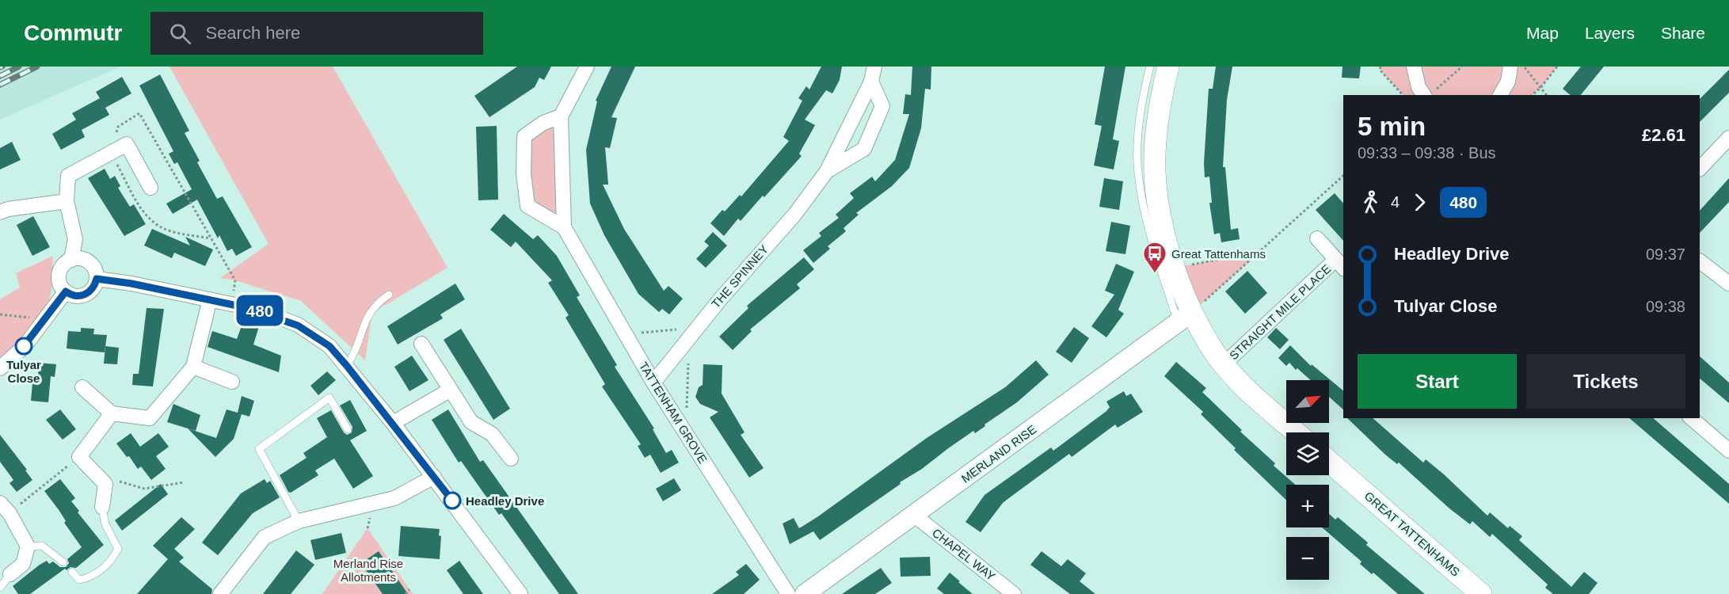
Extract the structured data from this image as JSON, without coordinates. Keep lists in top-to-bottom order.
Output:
{
  "streets": {
    "main road": ["GREAT TATTENHAMS"],
    "street": [
      "THE SPINNEY",
      "STRAIGHT MILE PLACE",
      "TATTENHAM GROVE",
      "MERLAND RISE",
      "CHAPEL WAY"
    ]
  },
  "crossings": [
    ["THE SPINNEY", "TATTENHAM GROVE"],
    ["MERLAND RISE", "CHAPEL WAY"]
  ],
  "parks": ["Merland Rise Allotments"],
  "places": {
    "bus stop": ["Great Tattenhams"],
    "other": ["Tulyar Close", "Headley Drive"]
  },
  "lines": ["bus line 480"],
  "north": "top right",
  "page": {
    "header": "Commutr",
    "search": "Search here",
    "nav": ["Map", "Layers", "Share"],
    "on_map": "480",
    "heading": ["5 min", "09:33 – 09:38 · Bus", "£2.61"],
    "legs": ["4", "480"],
    "list": [
      {
        "name": "Headley Drive",
        "value": "09:37"
      },
      {
        "name": "Tulyar Close",
        "value": "09:38"
      }
    ],
    "buttons": ["Start", "Tickets"],
    "map_buttons": ["+", "−"]
  }
}
